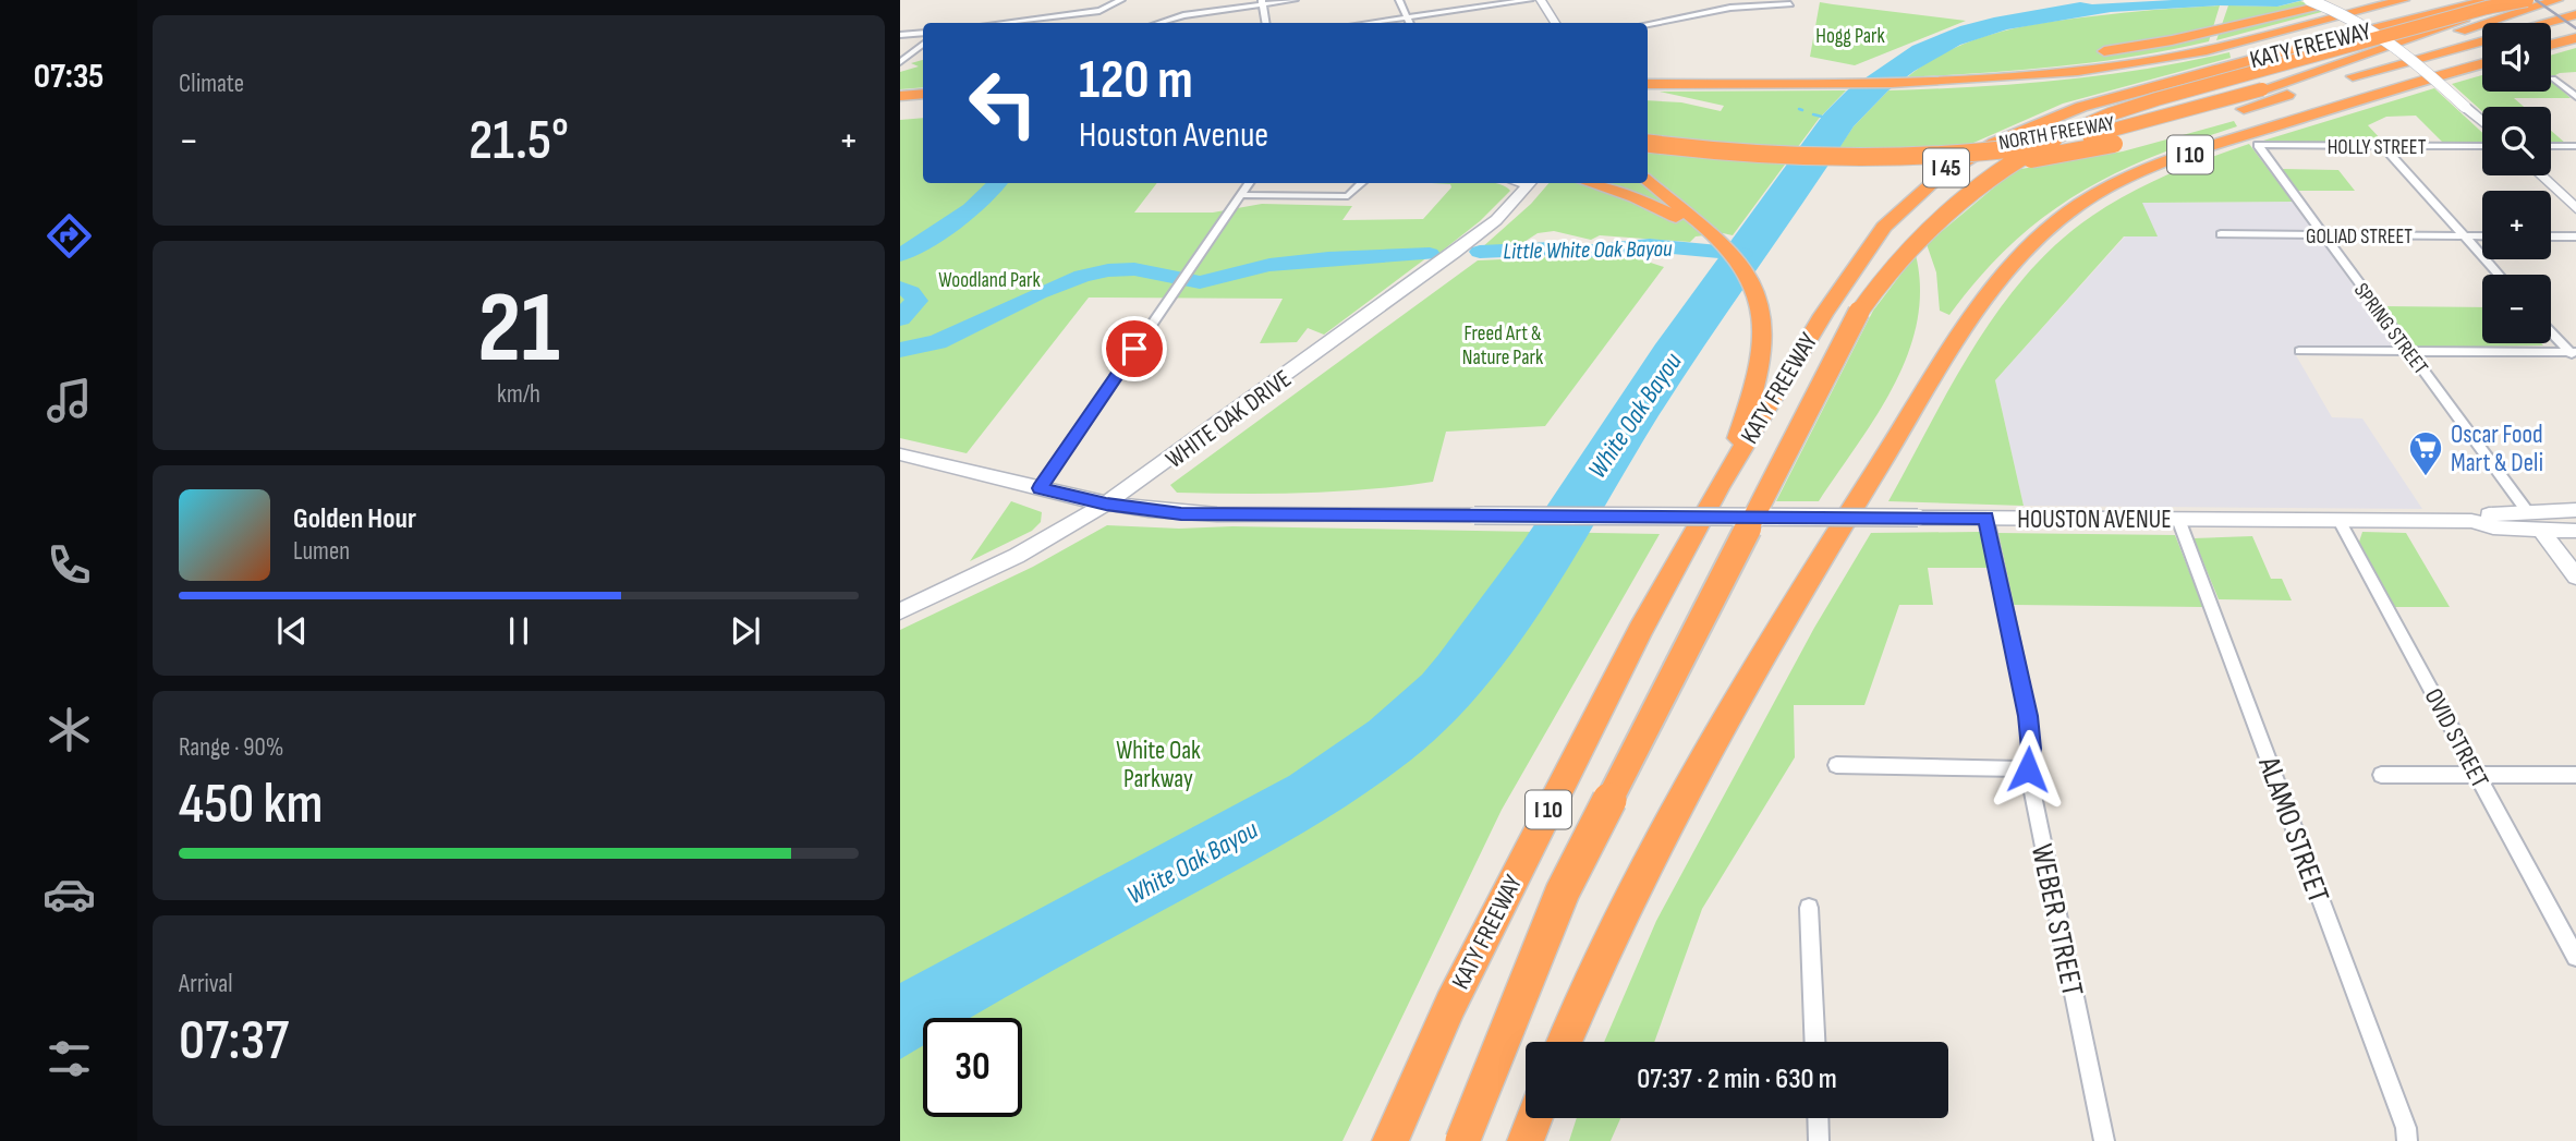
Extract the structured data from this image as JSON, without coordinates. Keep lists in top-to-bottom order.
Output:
{
  "streets": {
    "highway": [
      "KATY FREEWAY",
      "NORTH FREEWAY",
      "I 10",
      "I 45"
    ],
    "main road": ["WHITE OAK DRIVE", "HOUSTON AVENUE"],
    "street": [
      "HOLLY STREET",
      "GOLIAD STREET",
      "SPRING STREET",
      "OVID STREET",
      "ALAMO STREET",
      "WEBER STREET"
    ]
  },
  "crossings": [
    ["NORTH FREEWAY", "I 45"],
    ["HOLLY STREET", "SPRING STREET"],
    ["GOLIAD STREET", "SPRING STREET"],
    ["SPRING STREET", "HOUSTON AVENUE"],
    ["WHITE OAK DRIVE", "HOUSTON AVENUE"],
    ["HOUSTON AVENUE", "OVID STREET"],
    ["HOUSTON AVENUE", "ALAMO STREET"],
    ["HOUSTON AVENUE", "WEBER STREET"]
  ],
  "water": ["Little White Oak Bayou", "White Oak Bayou"],
  "parks": [
    "Hogg Park",
    "Woodland Park",
    "Freed Art & Nature Park",
    "White Oak Parkway"
  ],
  "places": {
    "supermarket": ["Oscar Food Mart & Deli"]
  },
  "page": {
    "tabs": "07:35",
    "tile": [
      "Climate",
      ["21", "km/h"],
      ["Range · 90%", "450 km"],
      ["Arrival", "07:37"]
    ],
    "map_buttons": ["+", "−"],
    "turn": ["120 m", "Houston Avenue"],
    "heat": ["−", "21.5°", "+"],
    "song": ["Golden Hour", "Lumen"],
    "limit": "30",
    "trip": "07:37 · 2 min · 630 m"
  }
}
